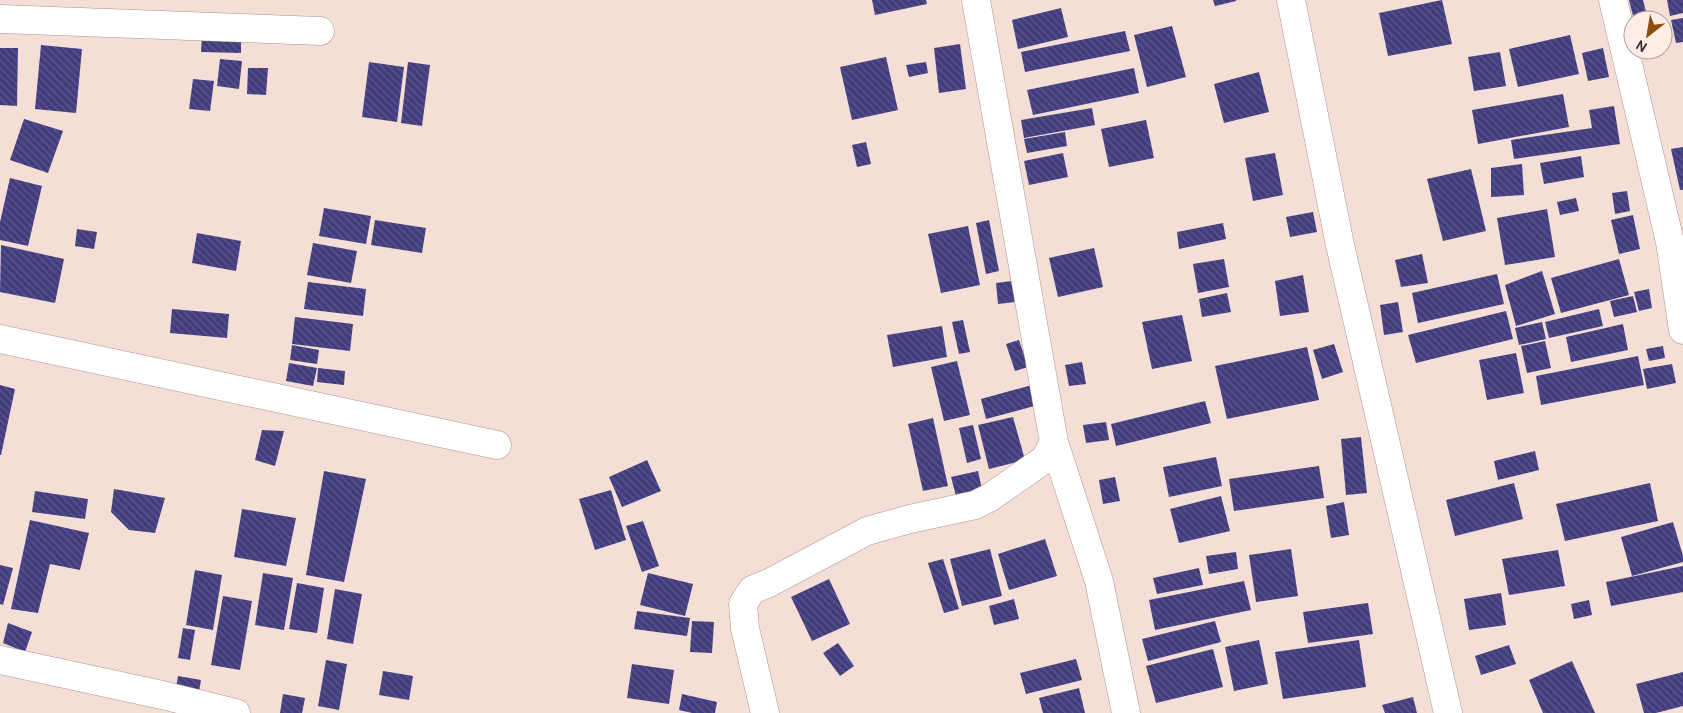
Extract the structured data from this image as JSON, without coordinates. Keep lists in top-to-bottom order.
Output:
{
  "north": "bottom left"
}
